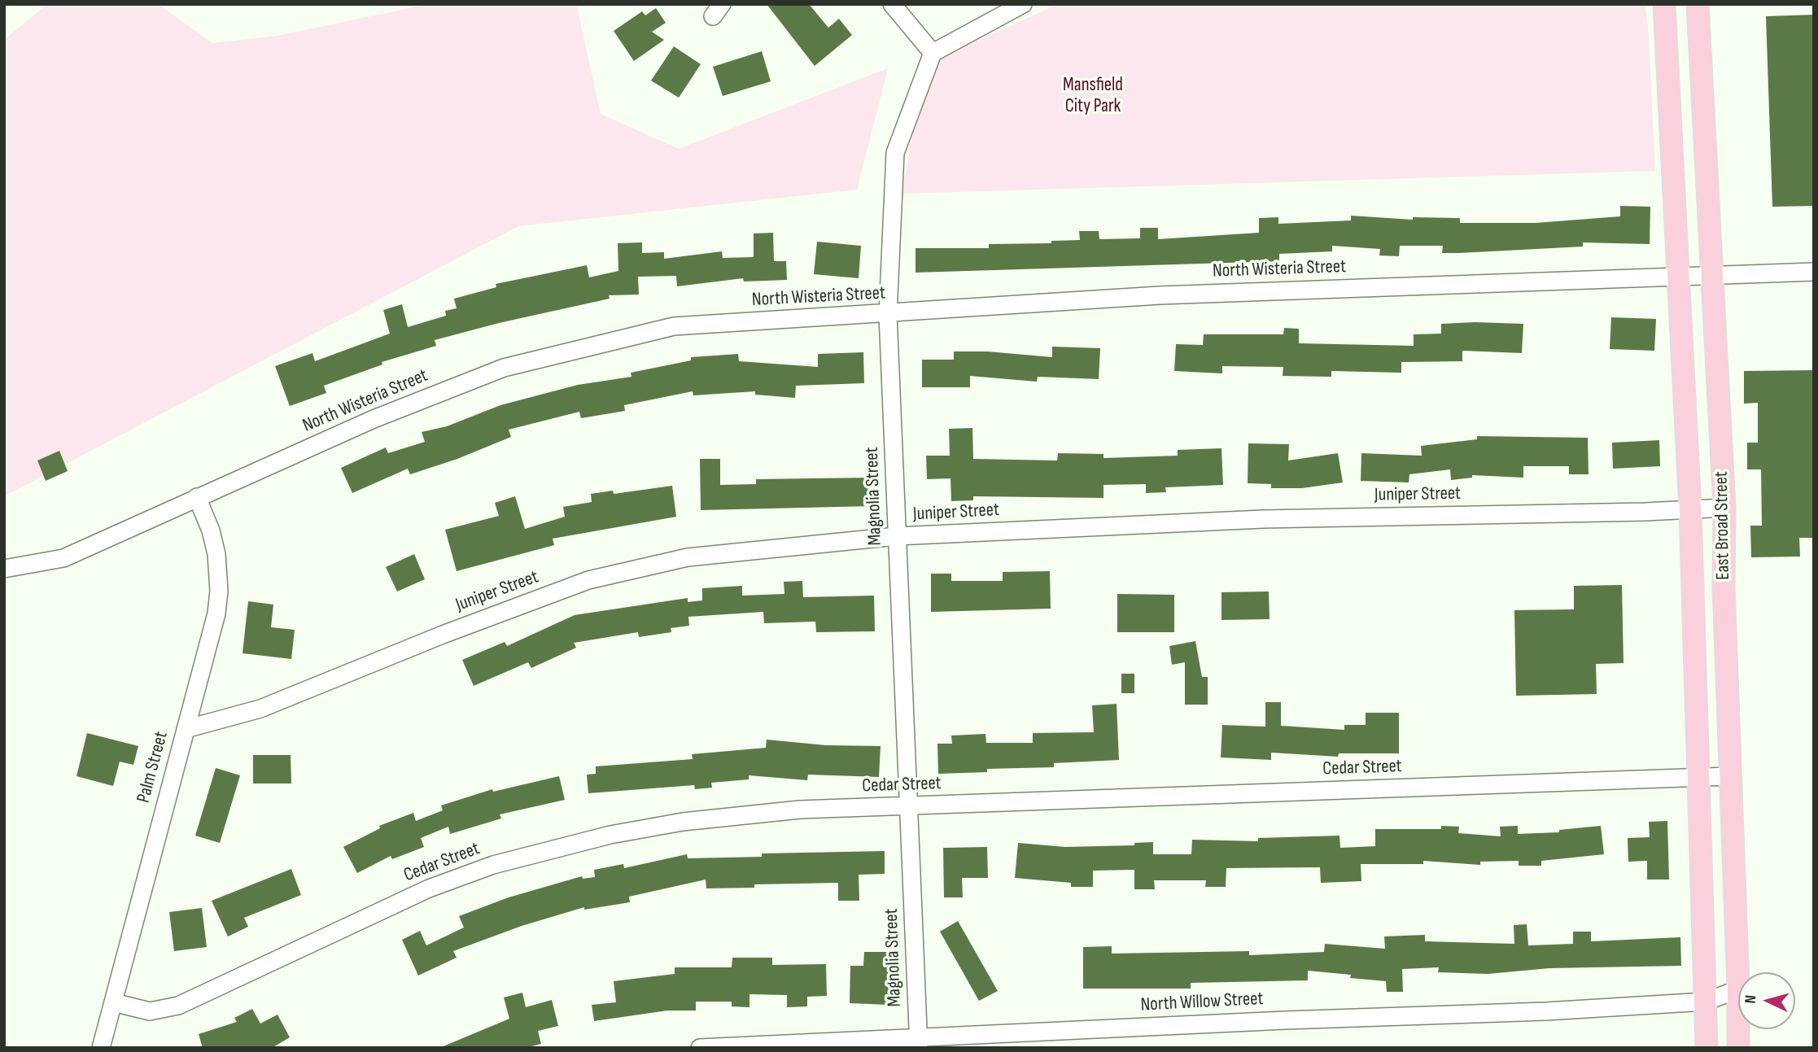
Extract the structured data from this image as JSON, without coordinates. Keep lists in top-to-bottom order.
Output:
{
  "streets": {
    "main road": ["East Broad Street"],
    "street": [
      "North Wisteria Street",
      "Juniper Street",
      "Magnolia Street",
      "Palm Street",
      "Cedar Street",
      "North Willow Street"
    ]
  },
  "crossings": [
    ["North Wisteria Street", "Magnolia Street"],
    ["North Wisteria Street", "East Broad Street"],
    ["North Wisteria Street", "Palm Street"],
    ["Juniper Street", "Magnolia Street"],
    ["Juniper Street", "East Broad Street"],
    ["Juniper Street", "Palm Street"],
    ["Magnolia Street", "Cedar Street"],
    ["Magnolia Street", "North Willow Street"],
    ["East Broad Street", "Cedar Street"],
    ["East Broad Street", "North Willow Street"],
    ["Palm Street", "Cedar Street"]
  ],
  "parks": ["Mansfield City Park"],
  "north": "left"
}
